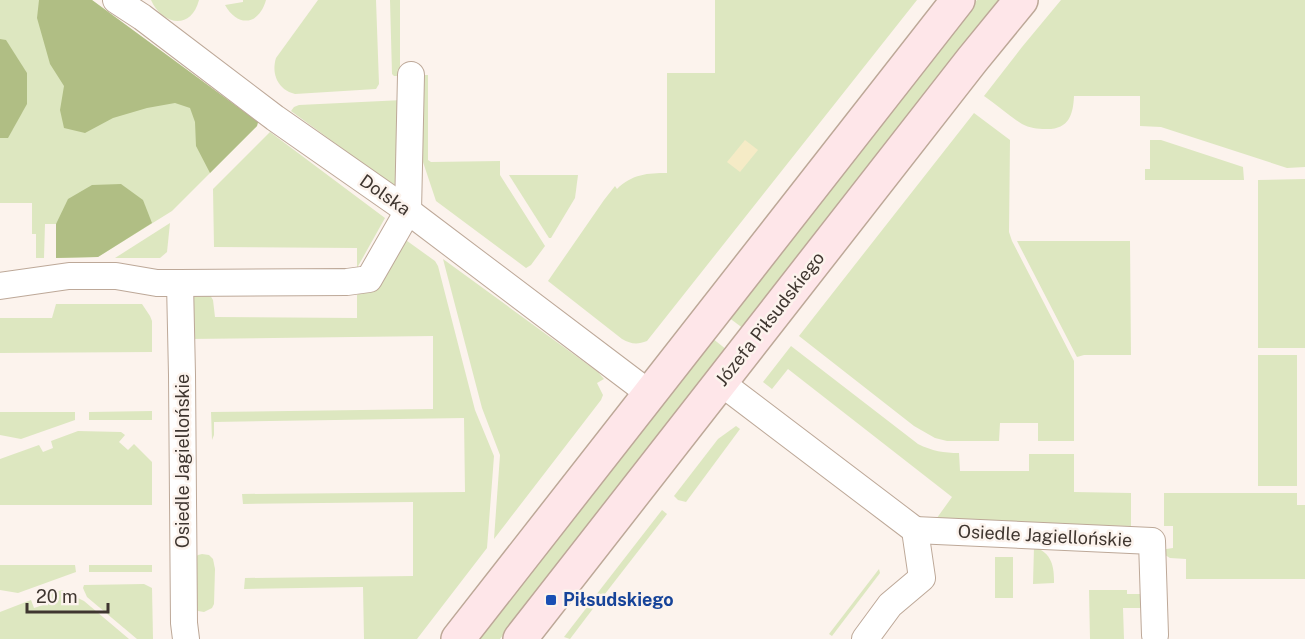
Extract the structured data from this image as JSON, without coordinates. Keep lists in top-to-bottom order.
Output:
{
  "streets": {
    "street": ["Dolska", "Józefa Piłsudskiego", "Osiedle Jagiellońskie"]
  },
  "places": {
    "transit": ["Piłsudskiego"]
  },
  "scale_bar": "20 m"
}
